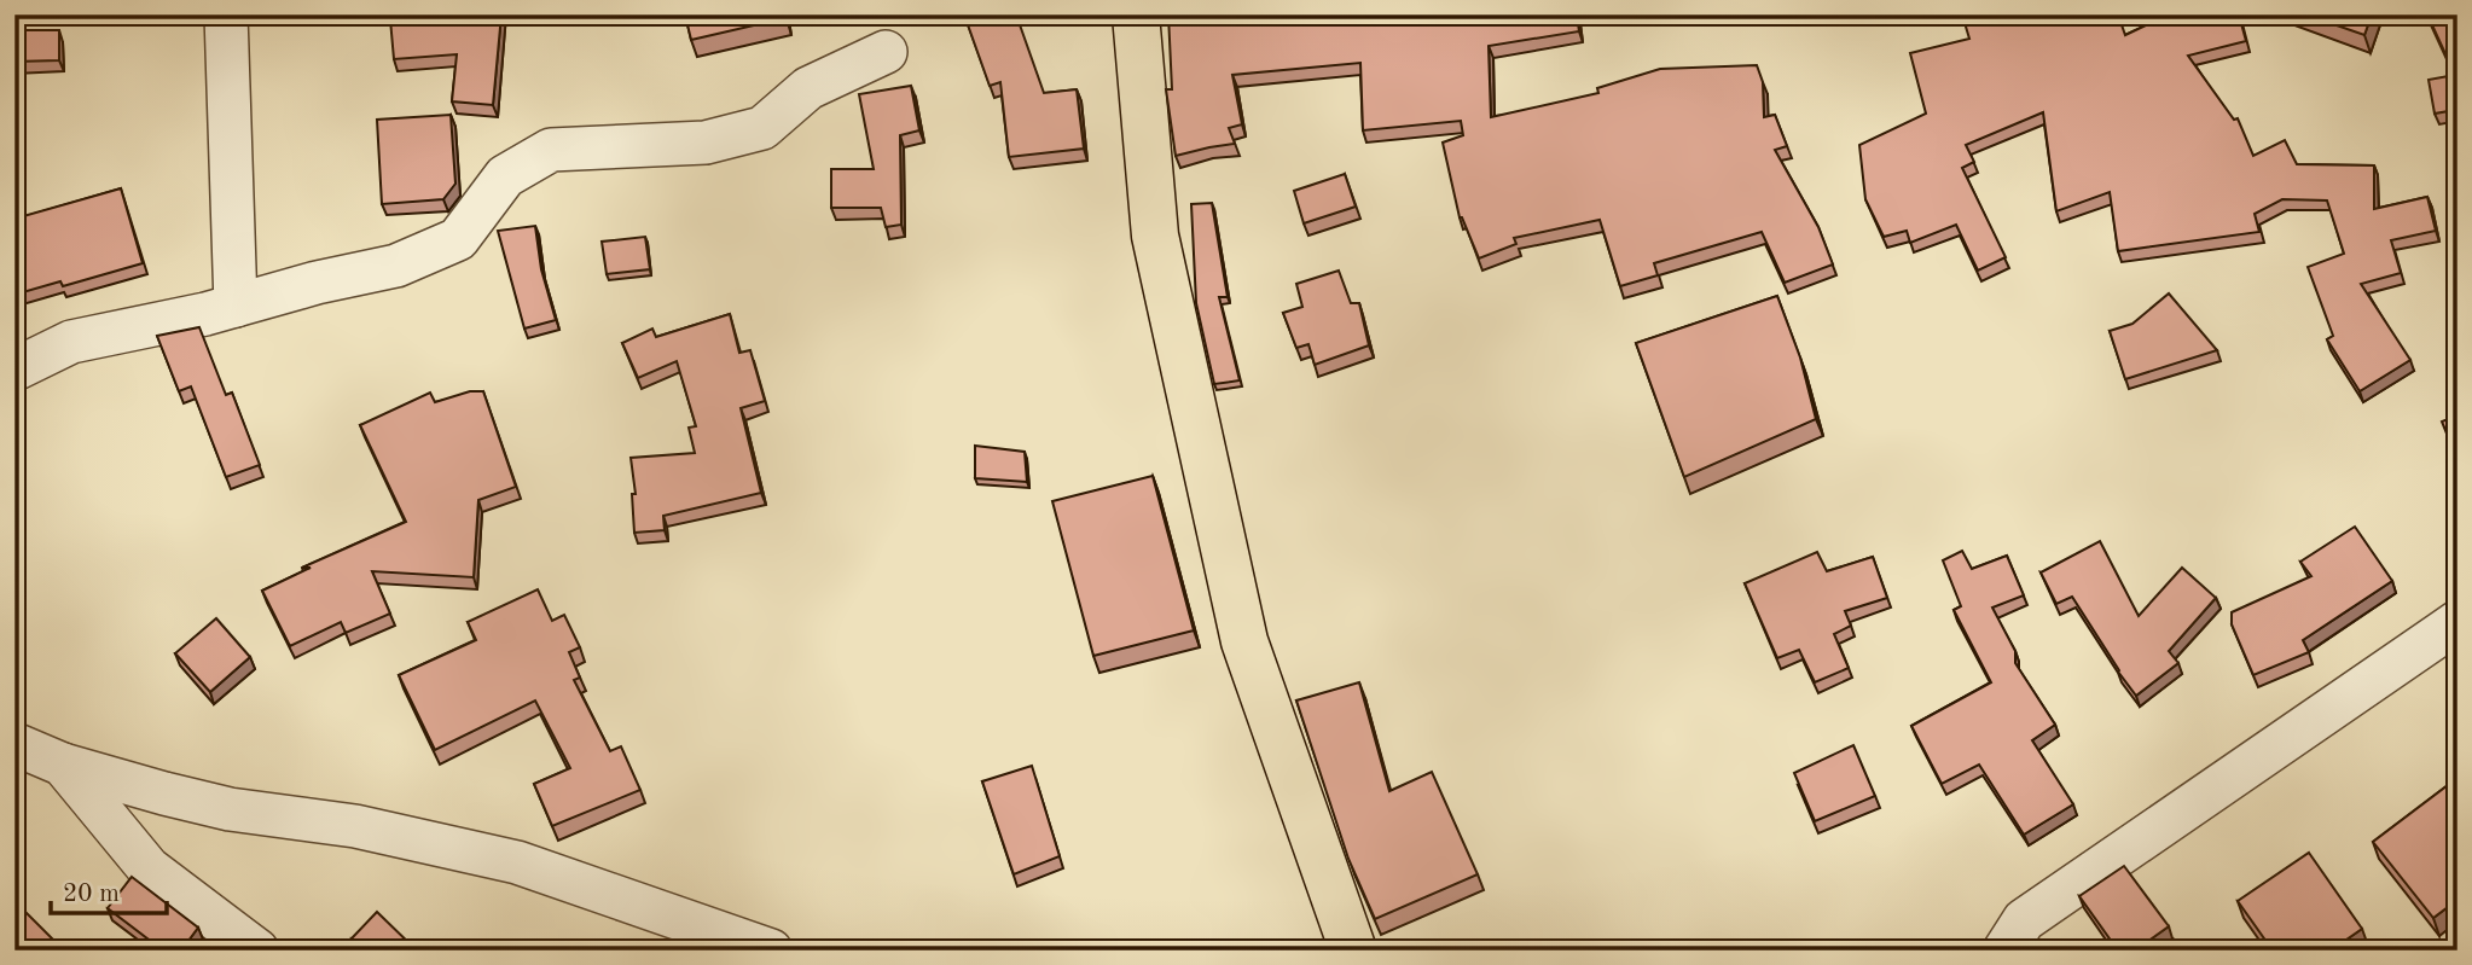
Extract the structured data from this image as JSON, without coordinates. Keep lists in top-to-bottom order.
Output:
{
  "scale_bar": "20 m"
}
